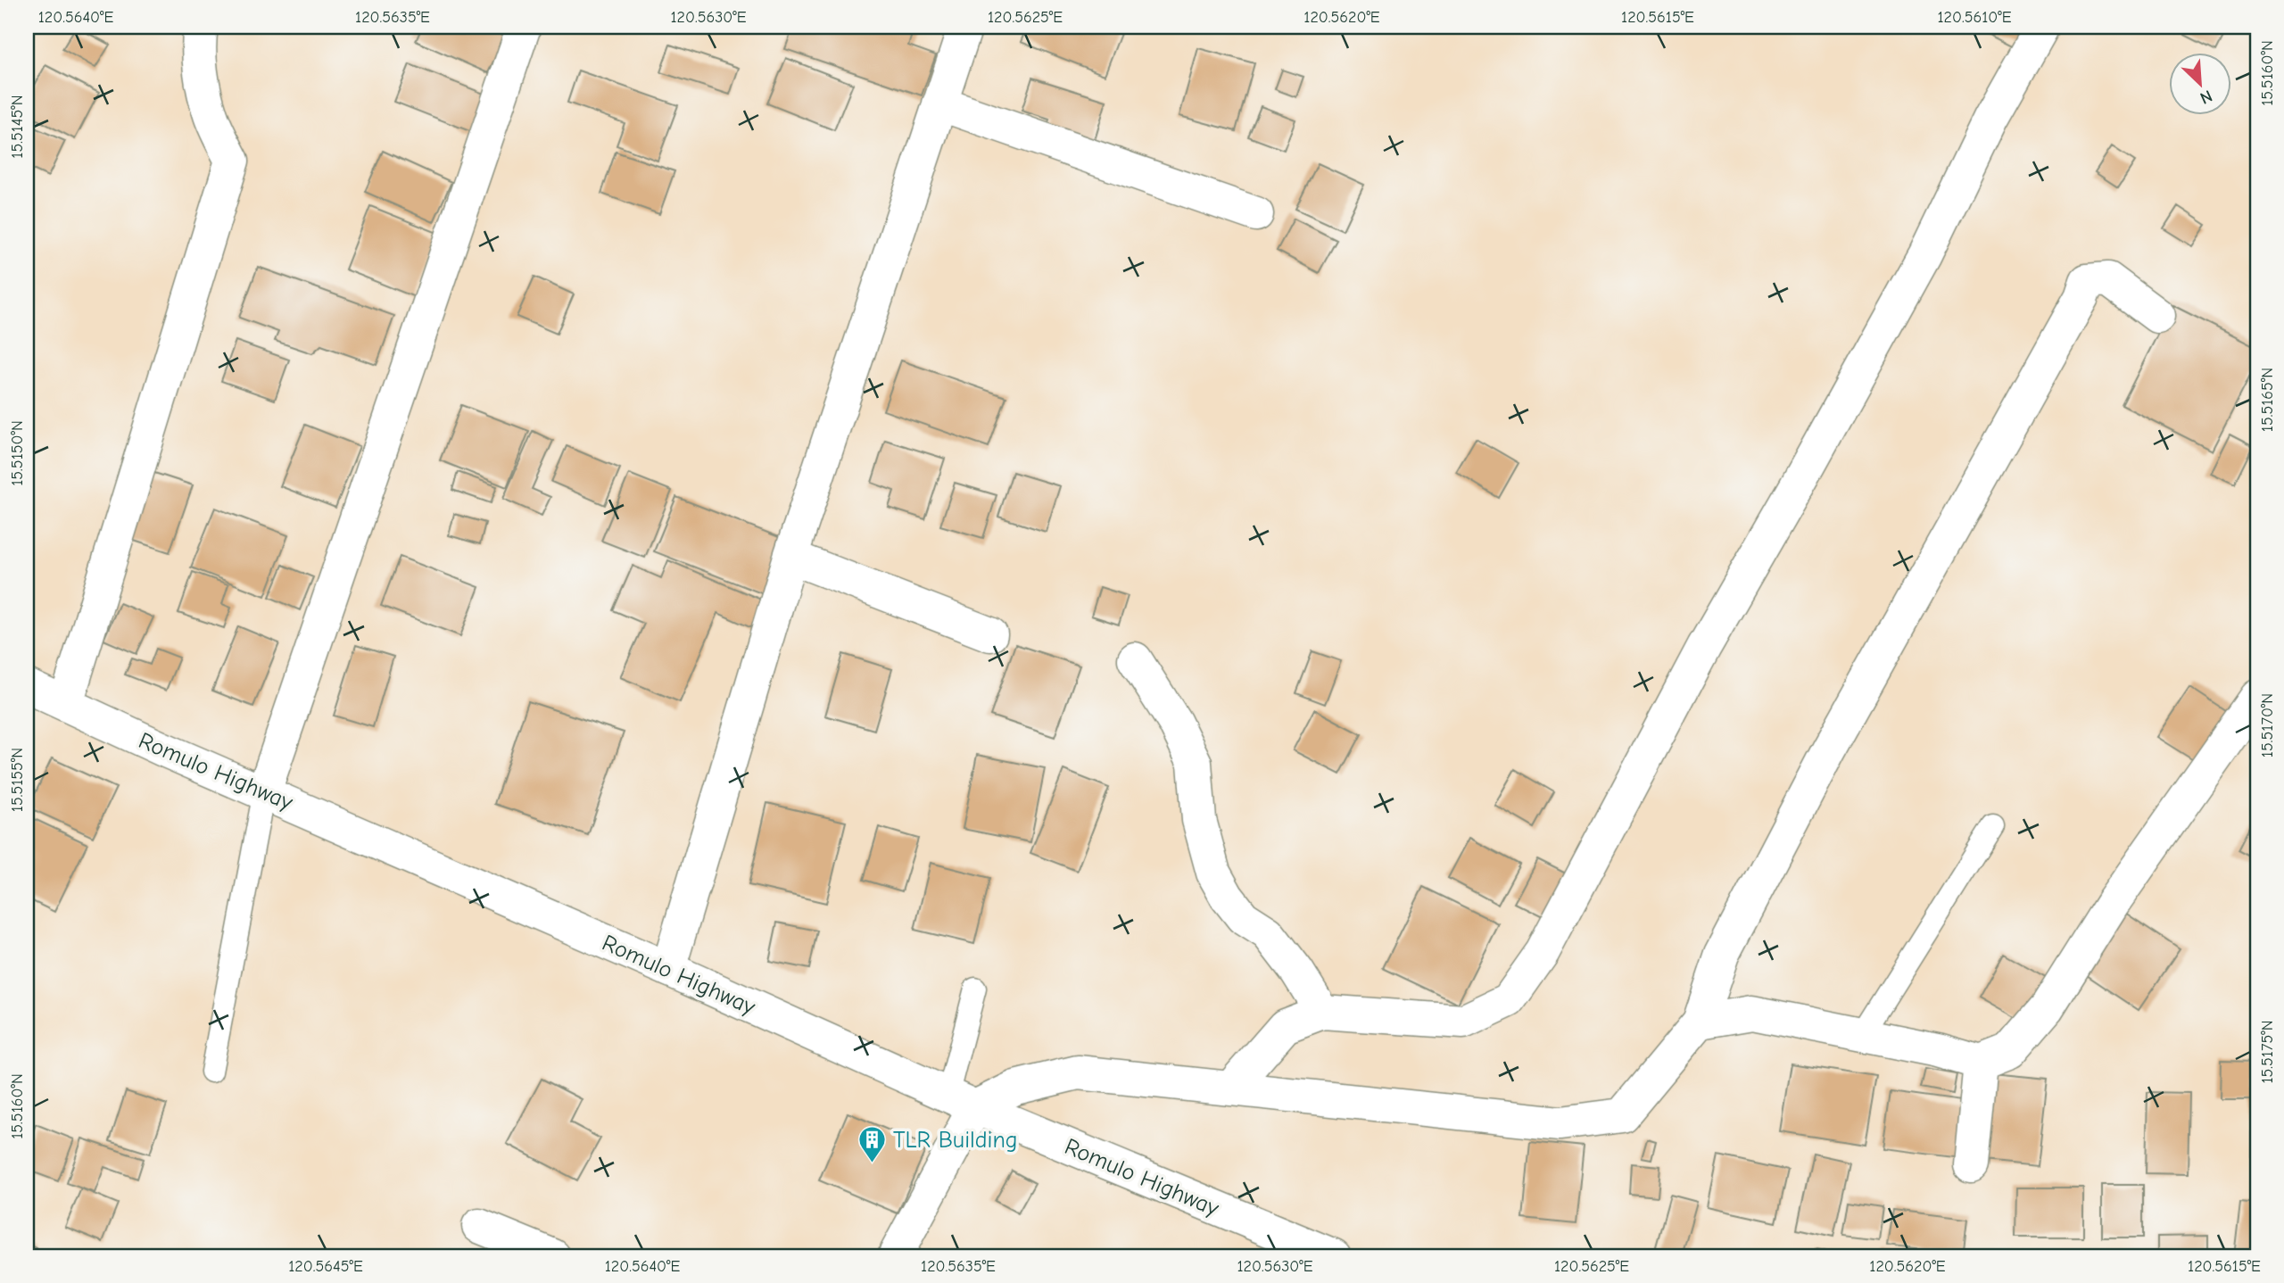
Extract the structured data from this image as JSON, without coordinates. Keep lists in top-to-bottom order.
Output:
{
  "streets": {
    "main road": ["Romulo Highway"]
  },
  "places": {
    "building": ["TLR Building"]
  },
  "north": "bottom right",
  "coordinates": [
    "120.5640°E",
    "120.5635°E",
    "120.5630°E",
    "120.5625°E",
    "120.5620°E",
    "120.5615°E",
    "120.5610°E",
    "15.5160°N",
    "15.5145°N",
    "15.5165°N",
    "15.5150°N",
    "15.5170°N",
    "15.5155°N",
    "15.5175°N",
    "120.5645°E"
  ]
}
